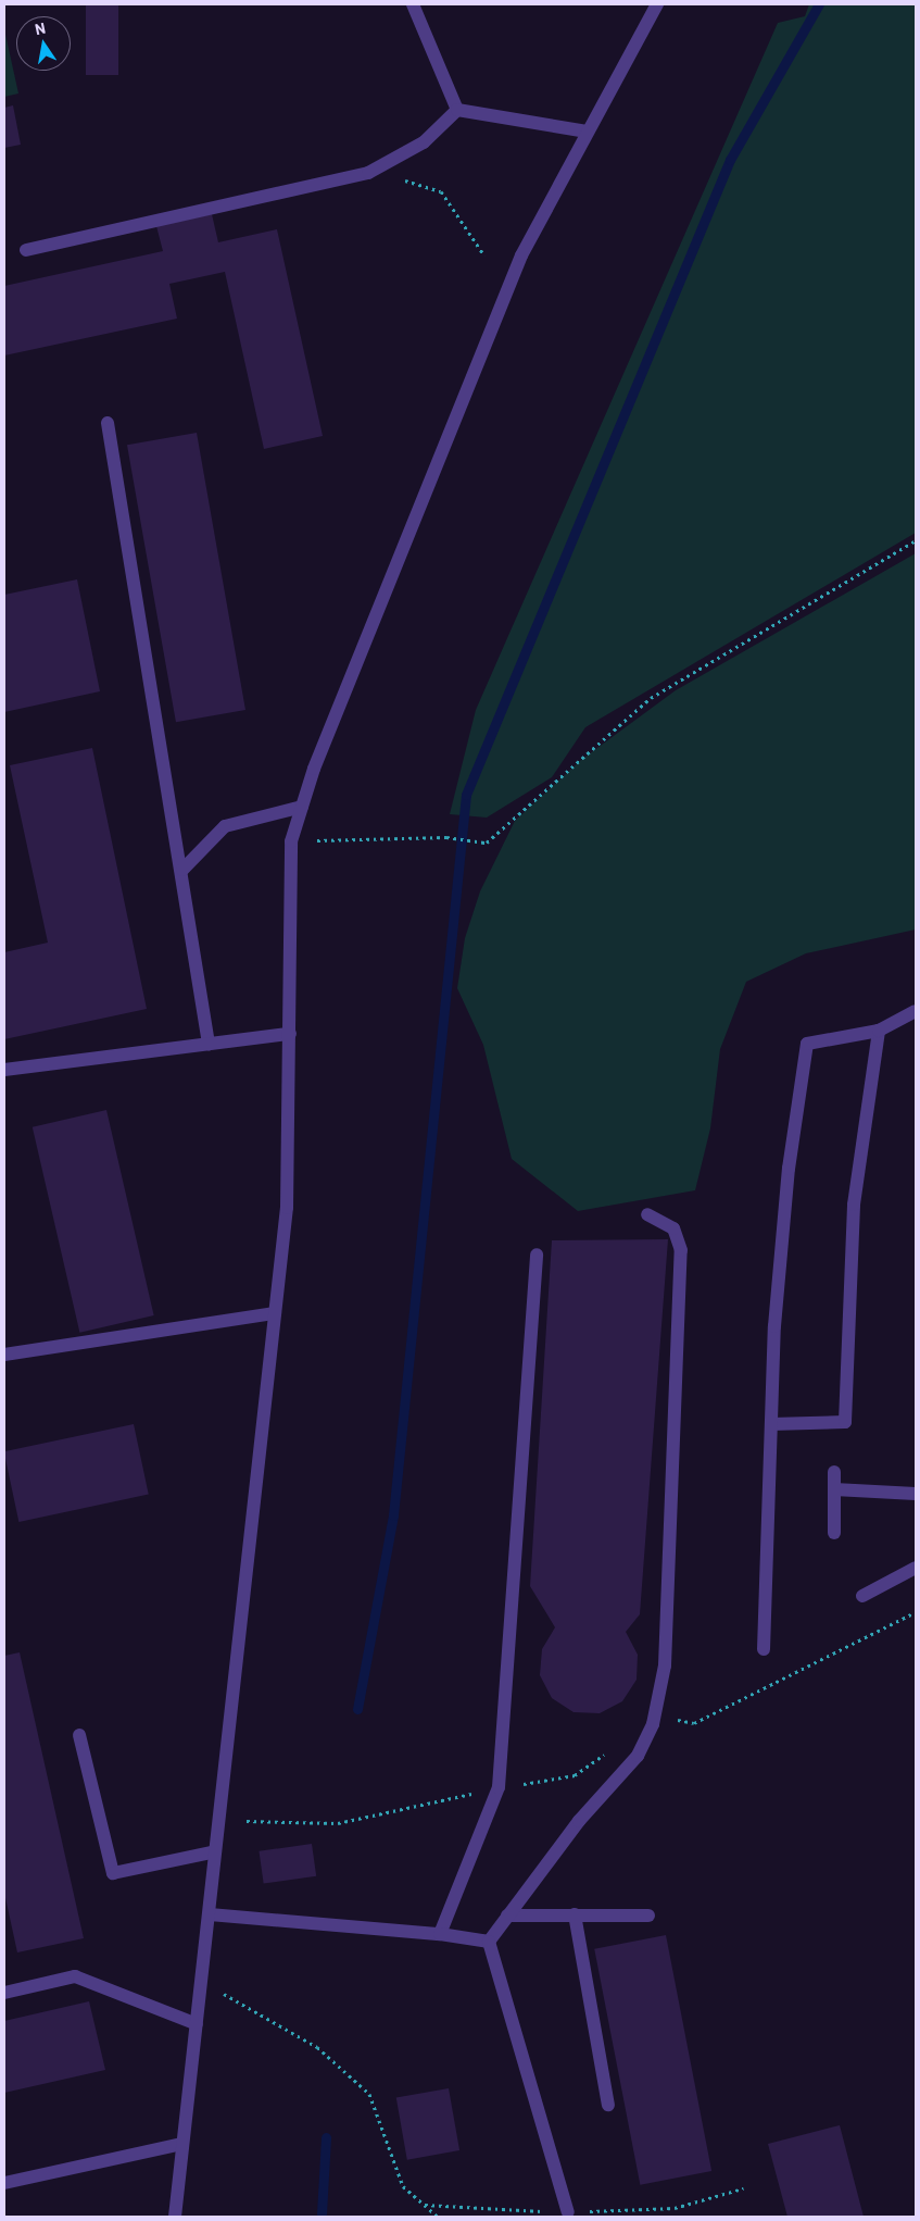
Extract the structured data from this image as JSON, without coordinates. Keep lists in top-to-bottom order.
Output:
{
  "north": "top"
}
